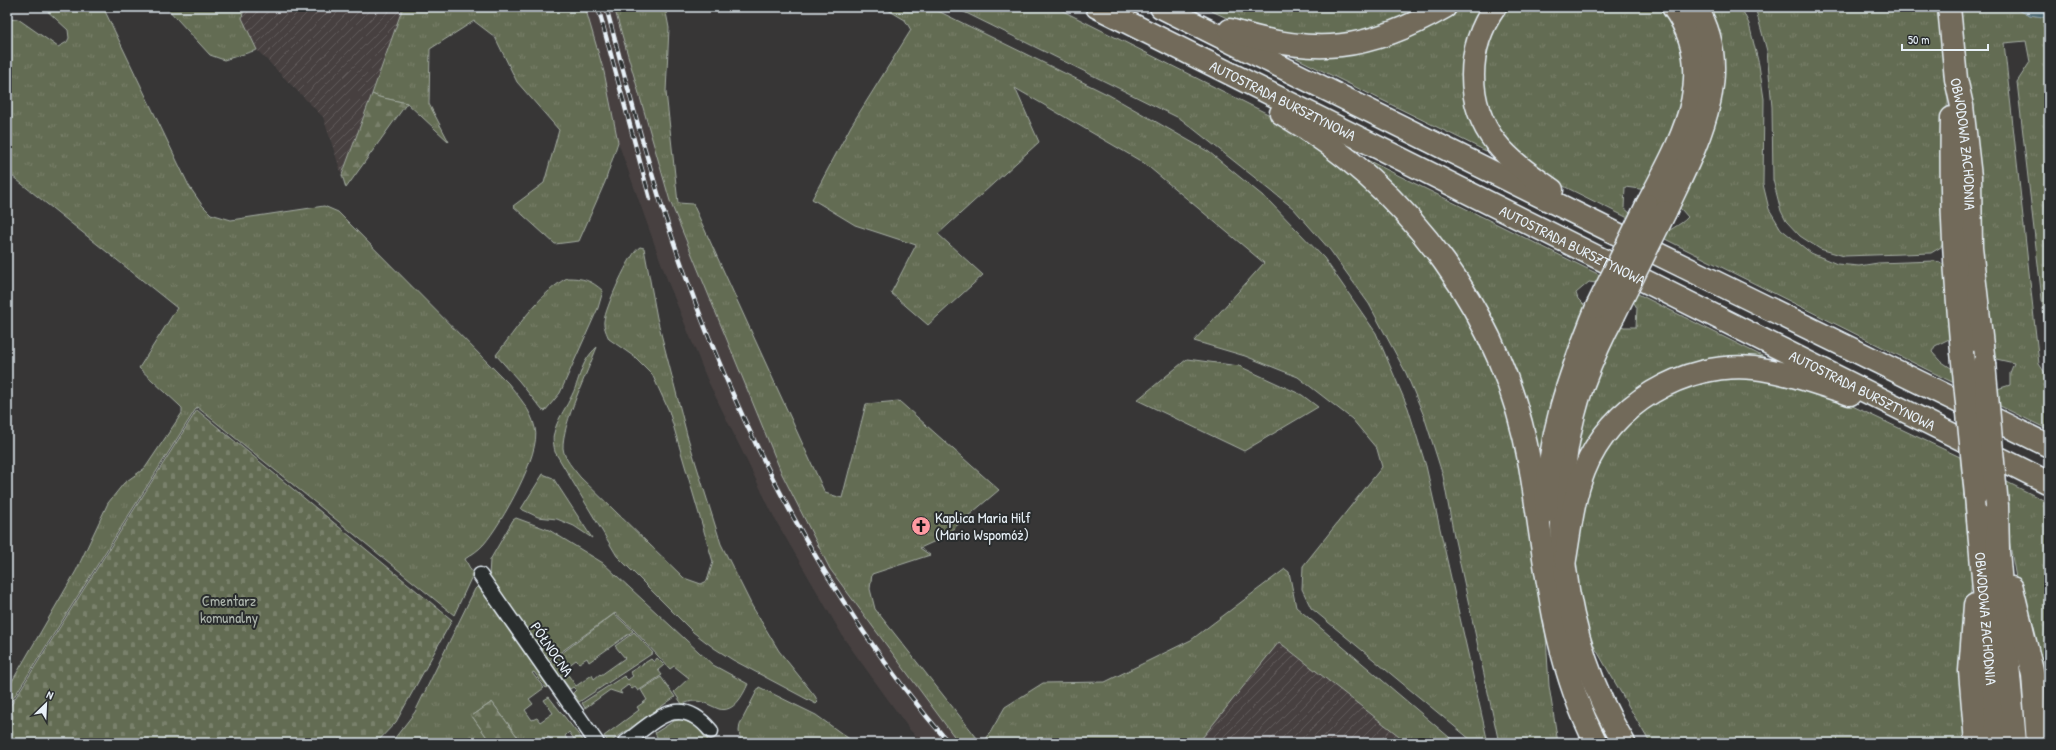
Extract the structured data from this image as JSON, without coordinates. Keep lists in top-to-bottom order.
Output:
{
  "streets": {
    "main road": ["AUTOSTRADA BURSZTYNOWA", "OBWODOWA ZACHODNIA"],
    "street": ["PÓŁNOCNA"]
  },
  "parks": ["Cmentarz komunalny"],
  "places": {
    "church": ["Kaplica Maria Hilf (Mario Wspomóż)"]
  },
  "scale_bar": "50 m",
  "north": "top right"
}
